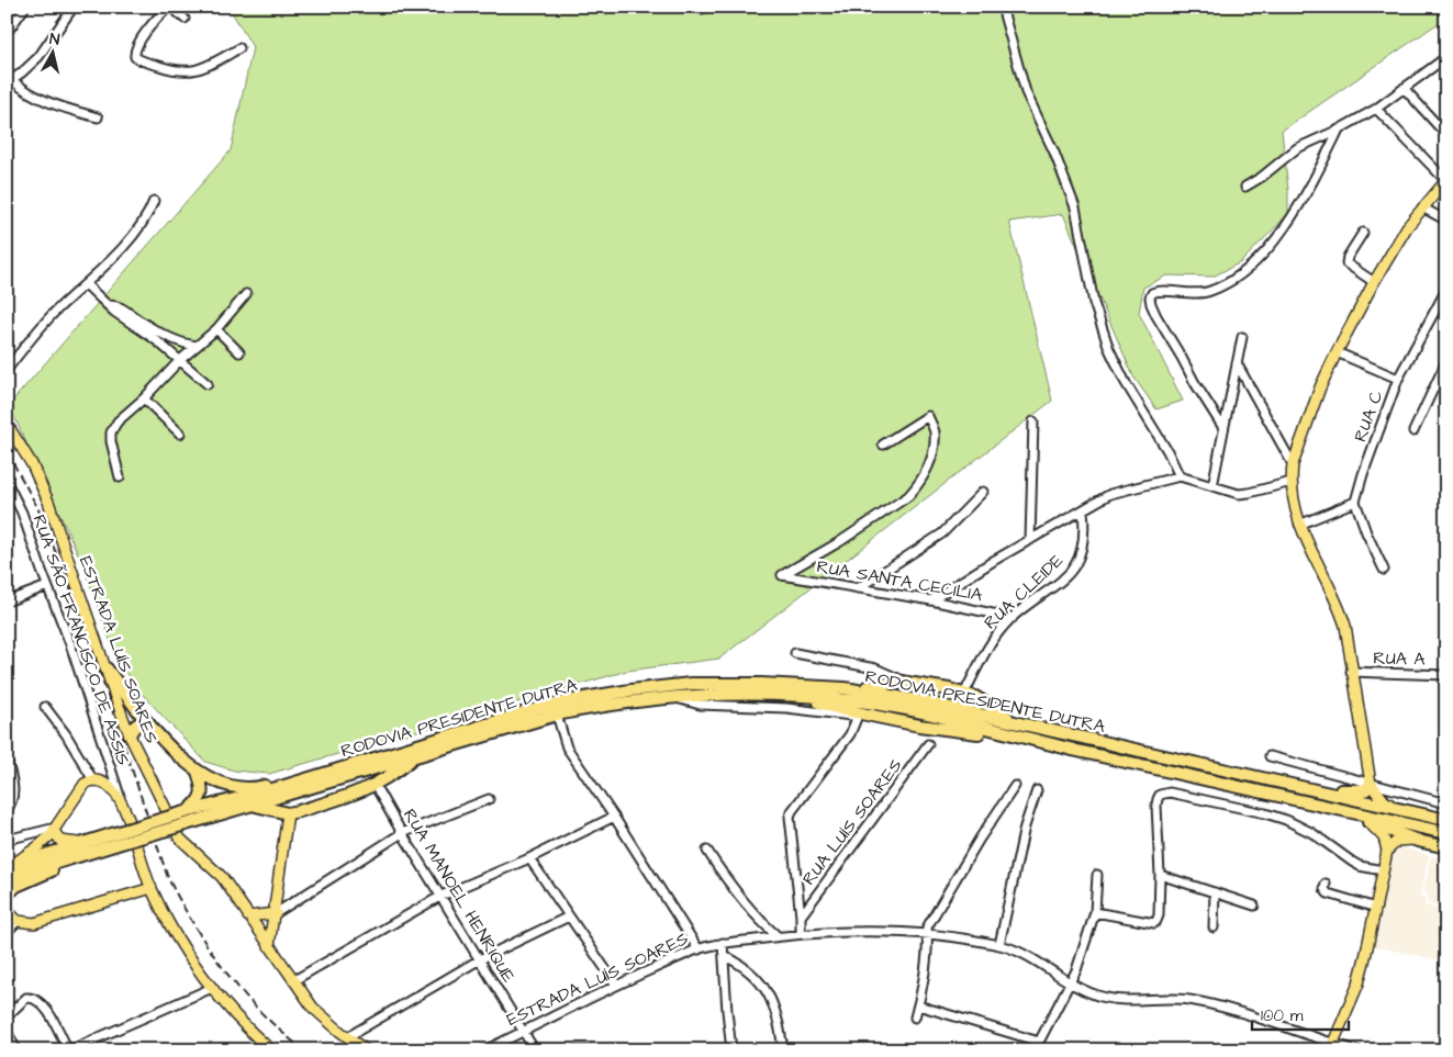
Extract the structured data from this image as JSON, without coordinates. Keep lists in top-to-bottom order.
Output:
{
  "streets": {
    "highway": ["RODOVIA PRESIDENTE DUTRA"],
    "main road": ["ESTRADA LUÍS SOARES"],
    "street": [
      "RUA C",
      "RUA SANTA CECILIA",
      "RUA CLEIDE",
      "RUA SÃO FRANCISCO DE ASSIS",
      "RUA A",
      "RUA LUÍS SOARES",
      "RUA MANOEL HENRIQUE"
    ]
  },
  "crossings": [
    ["RUA SANTA CECILIA", "RUA CLEIDE"],
    ["ESTRADA LUÍS SOARES", "RUA MANOEL HENRIQUE"]
  ],
  "scale_bar": "100 m",
  "north": "top"
}
